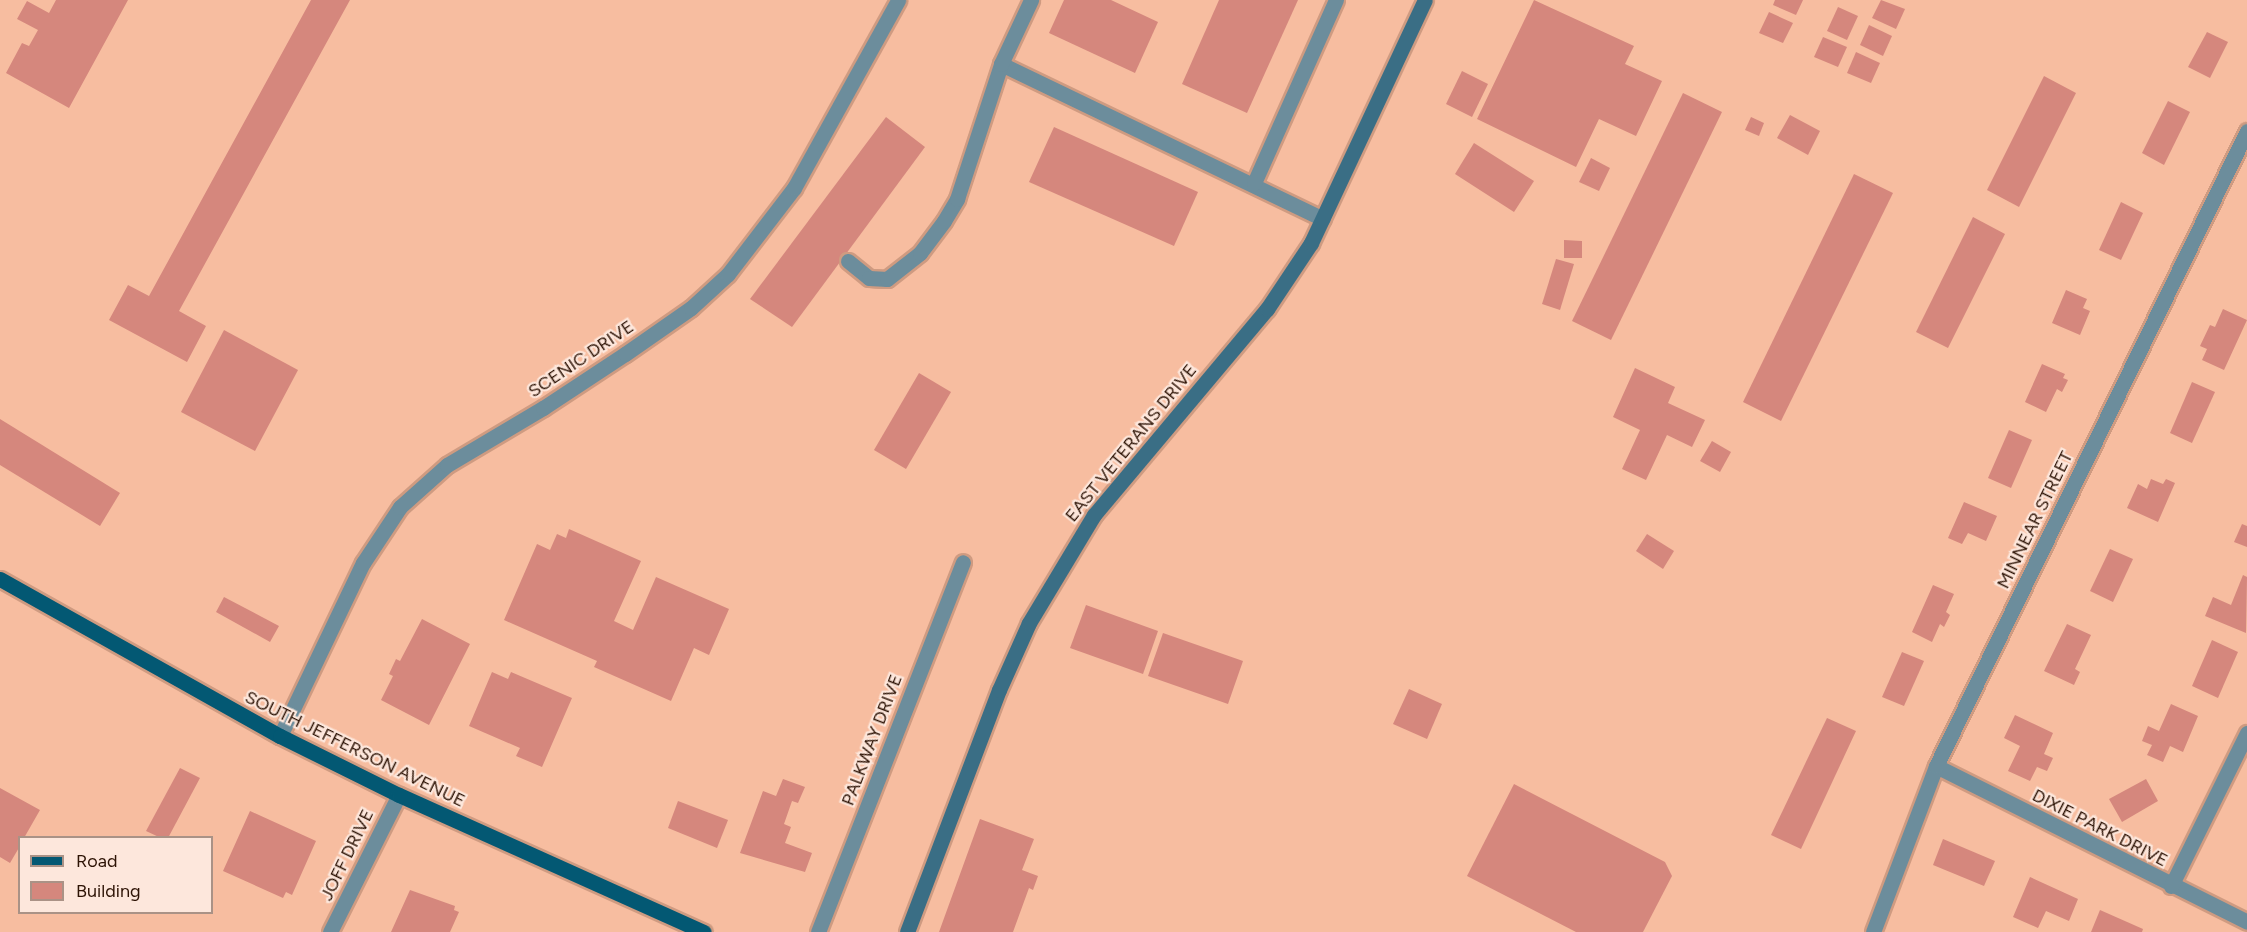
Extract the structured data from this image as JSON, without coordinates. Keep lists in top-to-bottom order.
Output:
{
  "streets": {
    "main road": ["SOUTH JEFFERSON AVENUE"],
    "street": [
      "SCENIC DRIVE",
      "EAST VETERANS DRIVE",
      "MINNEAR STREET",
      "PALKWAY DRIVE",
      "DIXIE PARK DRIVE",
      "JOFF DRIVE"
    ]
  },
  "crossings": [
    ["SCENIC DRIVE", "SOUTH JEFFERSON AVENUE"],
    ["MINNEAR STREET", "DIXIE PARK DRIVE"],
    ["SOUTH JEFFERSON AVENUE", "JOFF DRIVE"]
  ],
  "legend": ["Road", "Building"]
}
